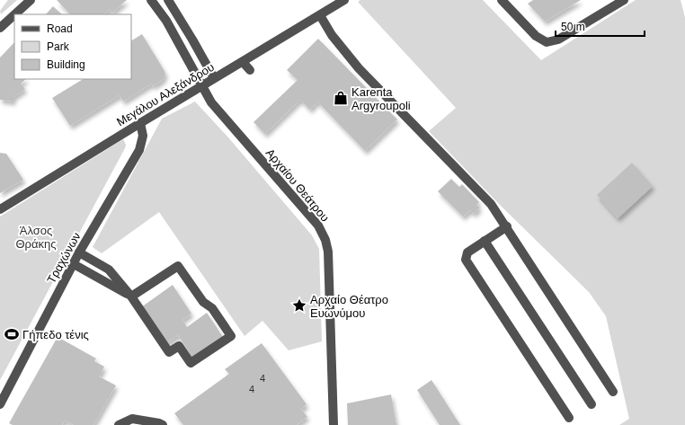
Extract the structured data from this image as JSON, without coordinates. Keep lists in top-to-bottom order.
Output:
{
  "streets": {
    "street": ["Μεγάλου Αλεξάνδρου", "Αρχαίου Θεάτρου", "Τραχώνων"]
  },
  "crossings": [
    ["Μεγάλου Αλεξάνδρου", "Αρχαίου Θεάτρου"],
    ["Μεγάλου Αλεξάνδρου", "Τραχώνων"]
  ],
  "parks": ["Άλσος Θράκης"],
  "places": {
    "shop": ["Karenta Argyroupoli"],
    "place": ["Αρχαίο Θέατρο Ευωνύμου"],
    "sports": ["Γήπεδο τένις"]
  },
  "house_numbers": ["4", "4"],
  "legend": ["Road", "Park", "Building"],
  "scale_bar": "50 m"
}
